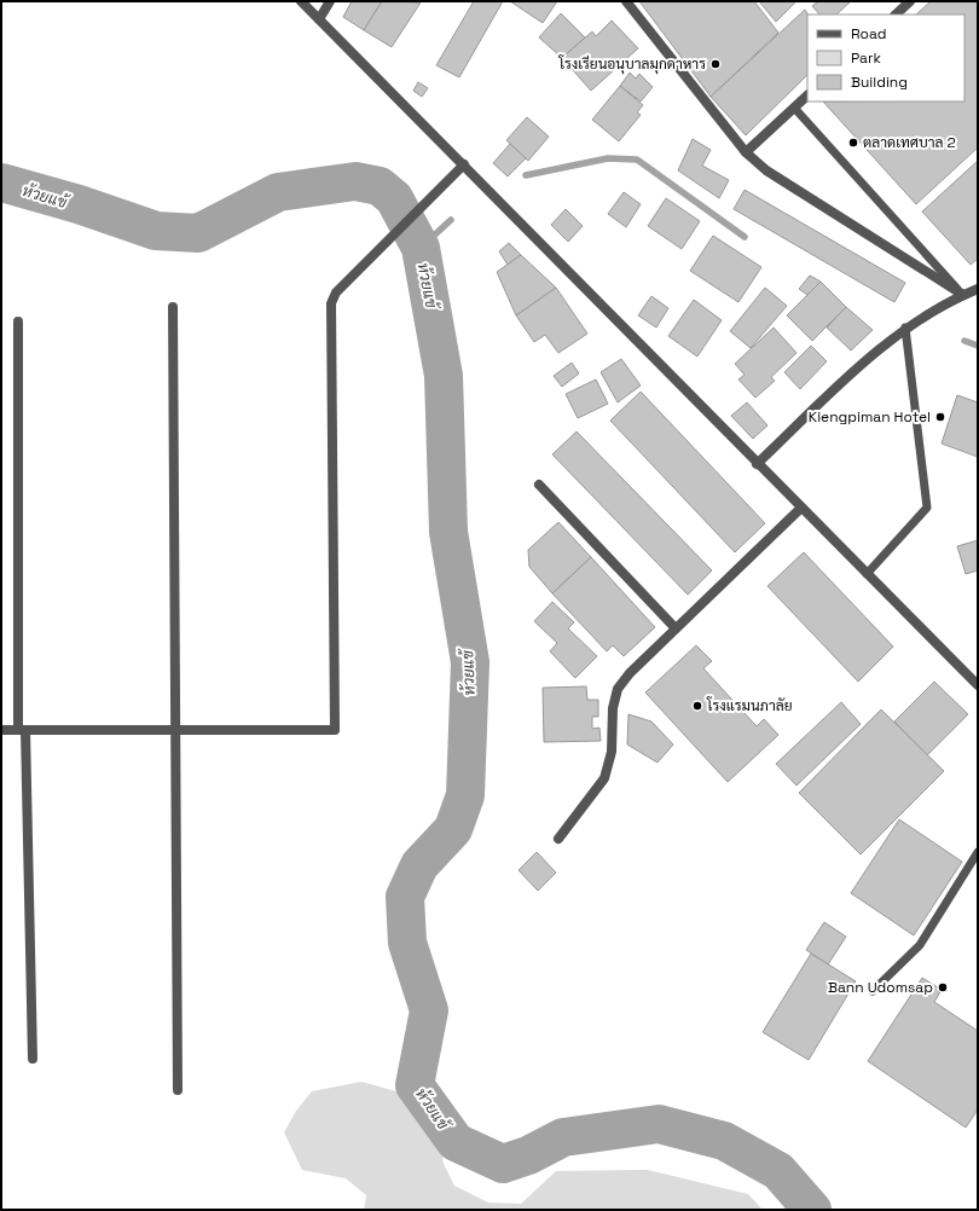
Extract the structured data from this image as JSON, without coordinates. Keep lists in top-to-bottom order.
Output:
{
  "water": ["ห้วยแข้"],
  "places": [
    "โรงเรียนอนุบาลมุกดาหาร",
    "ตลาดเทศบาล 2",
    "Kiengpiman Hotel",
    "โรงแรมนภาลัย",
    "Bann Udomsap"
  ],
  "legend": ["Road", "Park", "Building"]
}
